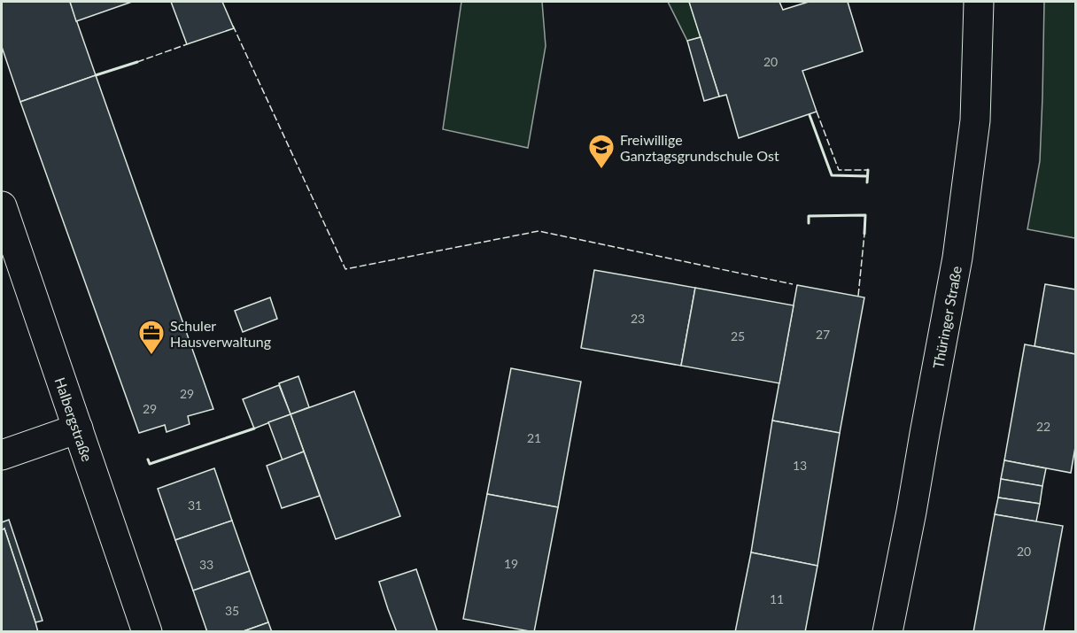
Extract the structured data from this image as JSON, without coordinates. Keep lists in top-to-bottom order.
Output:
{
  "streets": {
    "street": ["Thüringer Straße", "Halbergstraße"]
  },
  "places": {
    "school or university": ["Freiwillige Ganztagsgrundschule Ost"],
    "office": ["Schuler Hausverwaltung"]
  },
  "house_numbers": [
    "20",
    "23",
    "27",
    "25",
    "29",
    "29",
    "22",
    "21",
    "13",
    "31",
    "20",
    "19",
    "33",
    "11",
    "35"
  ]
}
